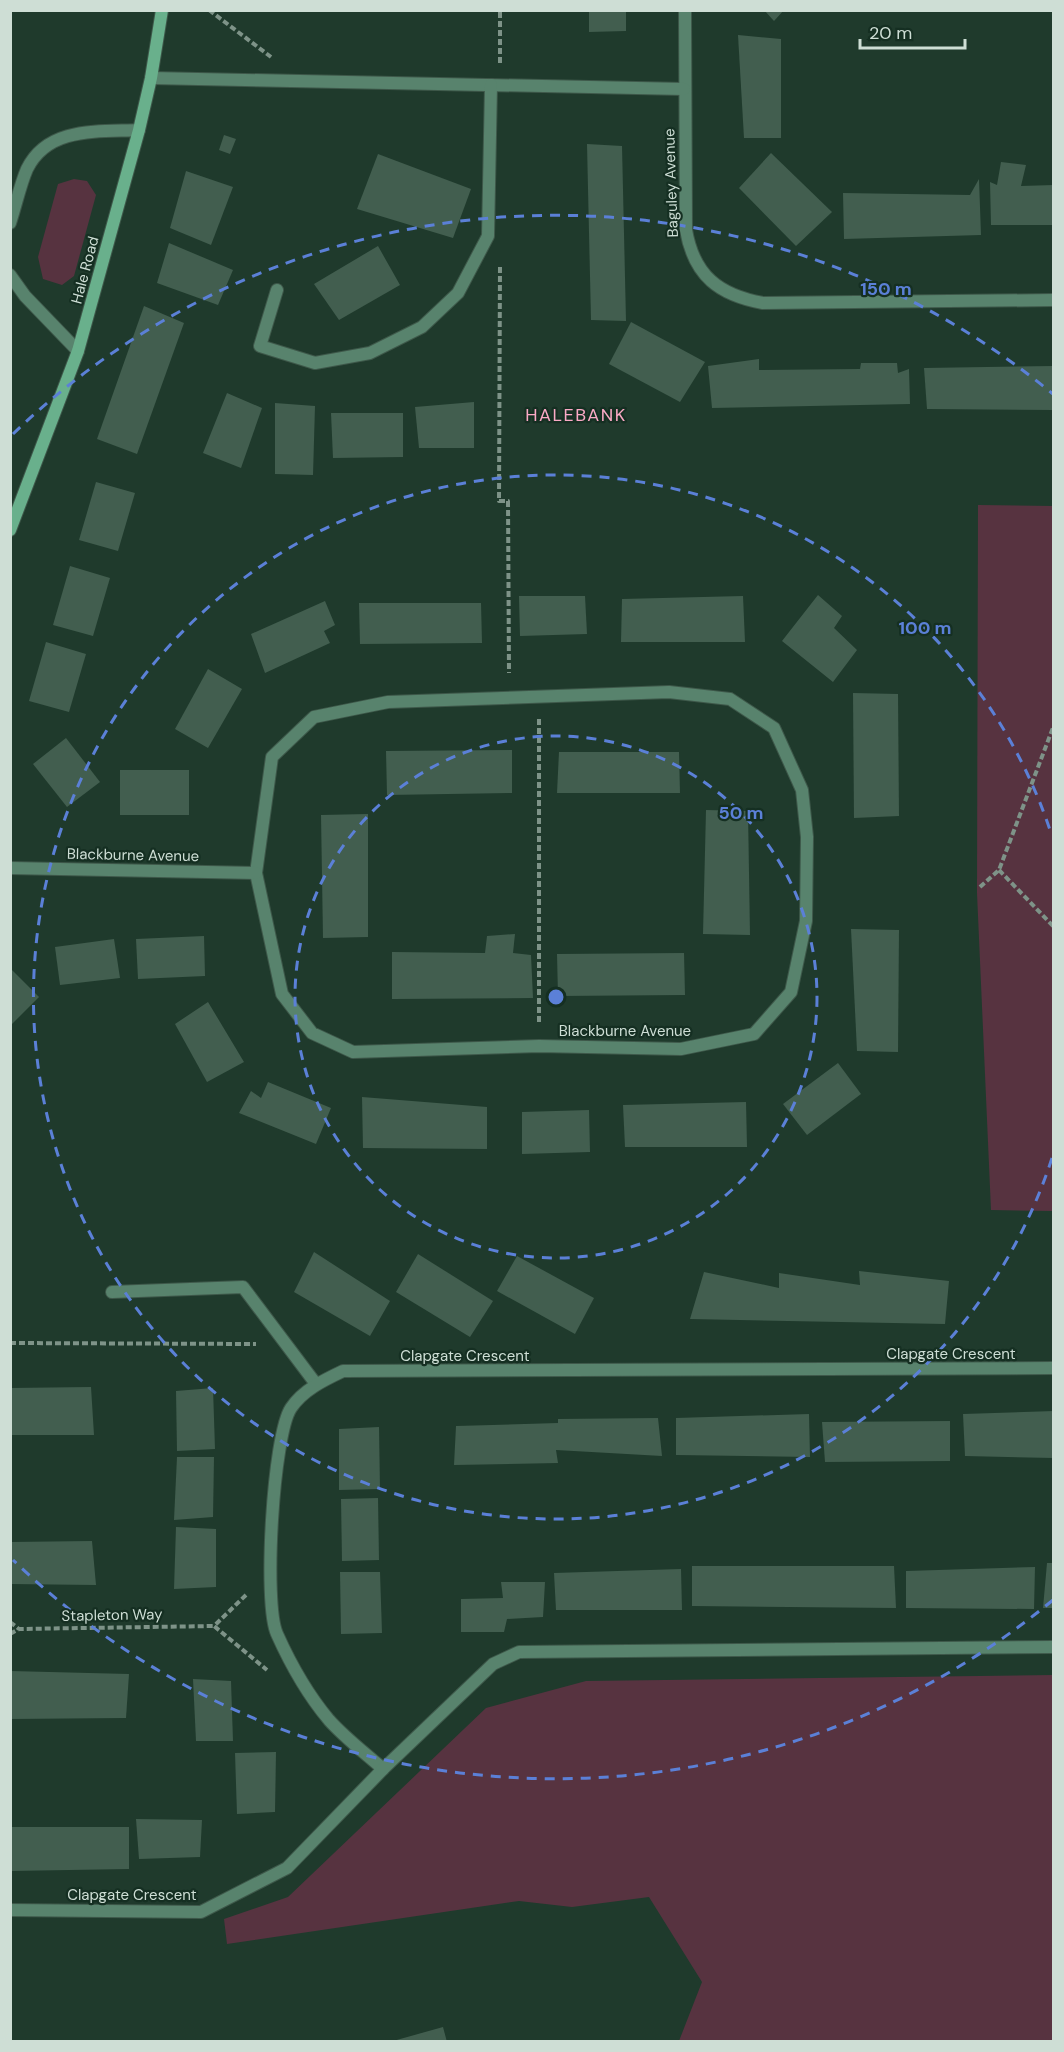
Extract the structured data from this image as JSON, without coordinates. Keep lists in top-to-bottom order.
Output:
{
  "streets": {
    "street": [
      "Baguley Avenue",
      "Hale Road",
      "Blackburne Avenue",
      "Clapgate Crescent"
    ],
    "path": ["Stapleton Way"]
  },
  "districts": ["HALEBANK"],
  "scale_bar": "20 m",
  "rings": ["150 m", "100 m", "50 m"]
}
